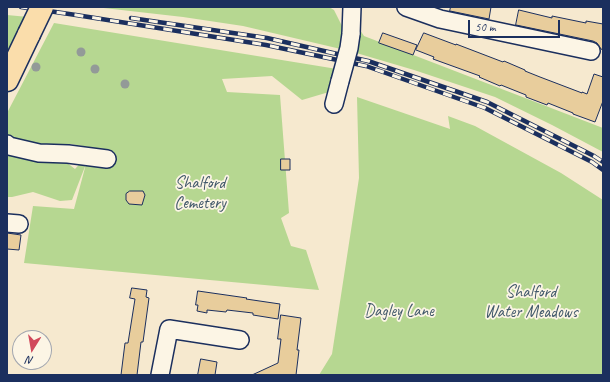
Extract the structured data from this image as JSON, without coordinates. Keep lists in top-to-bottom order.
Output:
{
  "parks": ["Shalford Cemetery", "Shalford Water Meadows", "Dagley Lane"],
  "scale_bar": "50 m",
  "north": "bottom"
}
